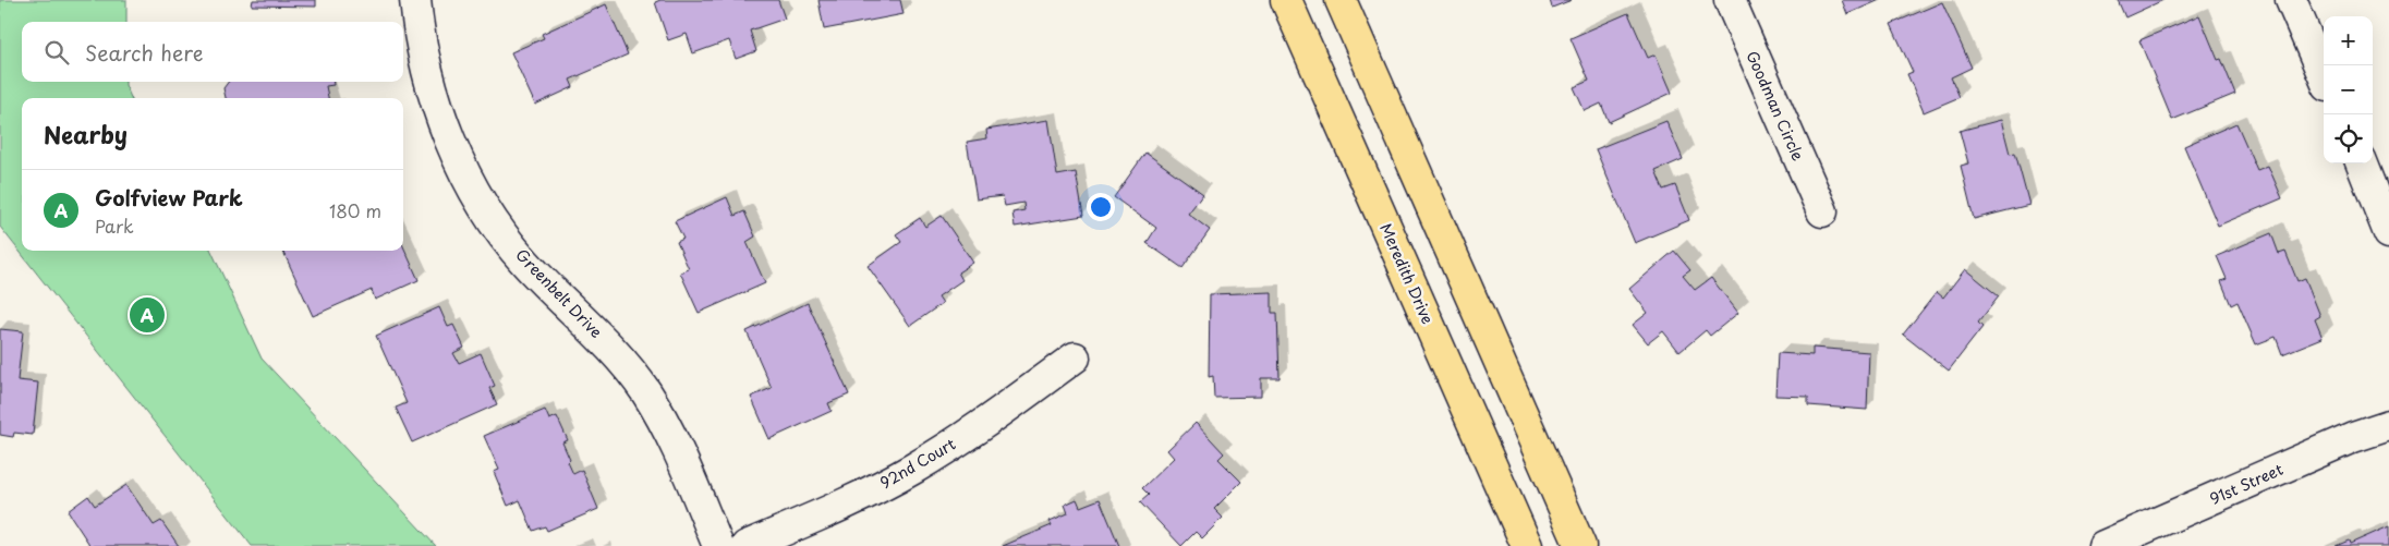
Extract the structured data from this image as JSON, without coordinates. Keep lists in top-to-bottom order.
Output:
{
  "streets": {
    "main road": ["Meredith Drive"],
    "street": [
      "Goodman Circle",
      "Greenbelt Drive",
      "92nd Court",
      "91st Street"
    ]
  },
  "page": {
    "map_buttons": ["+", "−"],
    "search": "Search here",
    "heading": "Nearby",
    "list": [
      {
        "mark": "A",
        "name": "Golfview Park",
        "note": "Park",
        "value": "180 m"
      }
    ],
    "pins": "A"
  }
}
